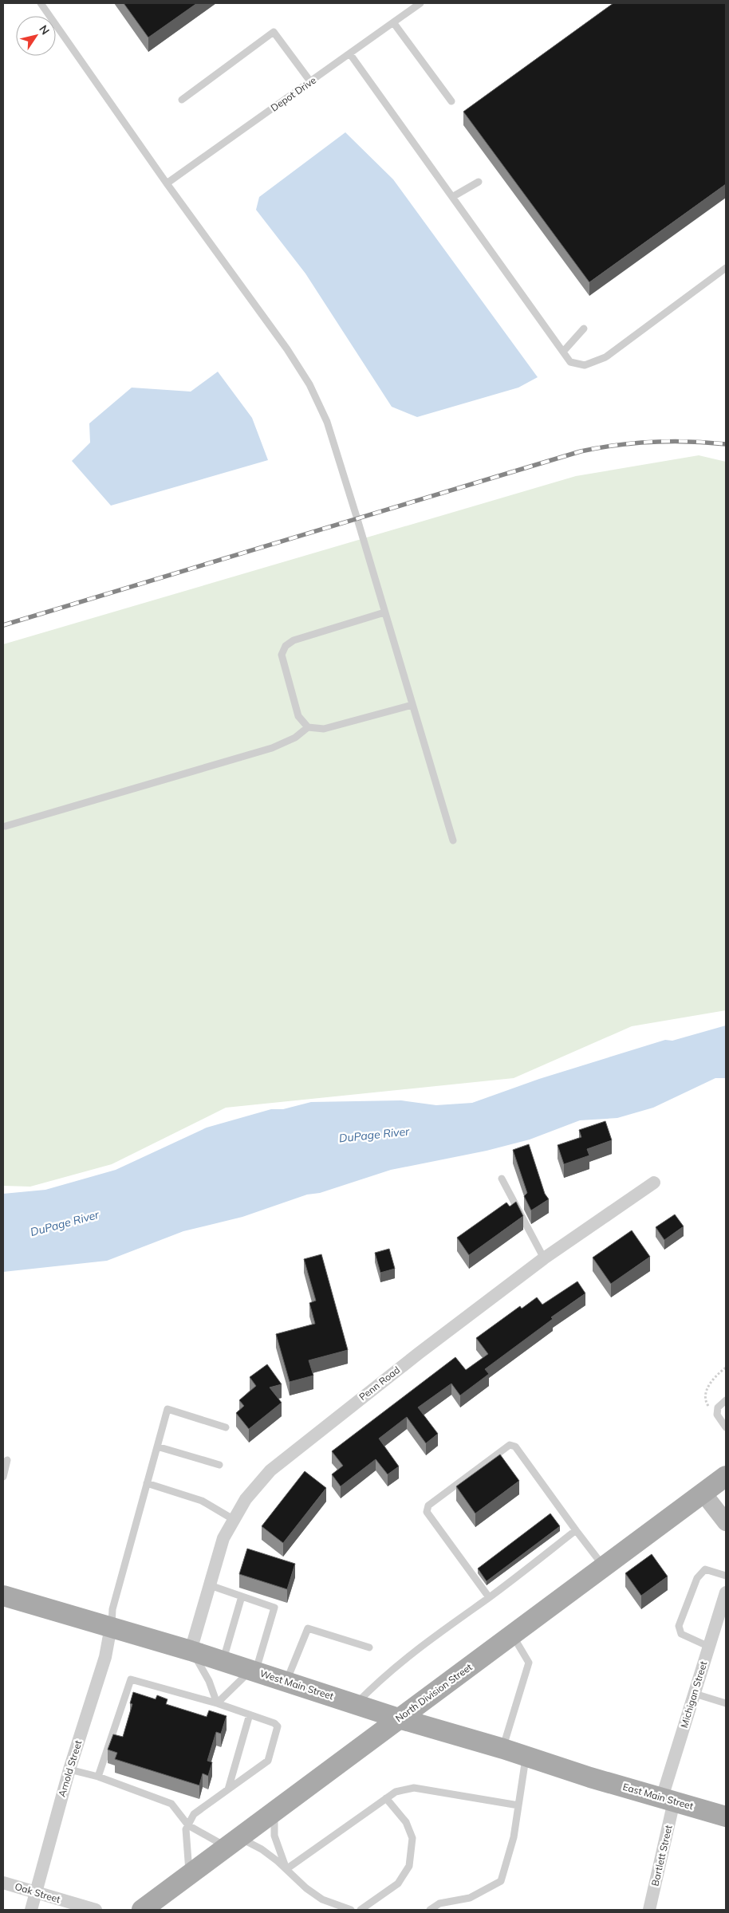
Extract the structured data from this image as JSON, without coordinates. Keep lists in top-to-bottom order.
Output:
{
  "streets": {
    "main road": ["West Main Street", "North Division Street", "East Main Street"],
    "street": [
      "Penn Road",
      "Michigan Street",
      "Arnold Street",
      "Bartlett Street",
      "Oak Street"
    ],
    "lane": ["Depot Drive"]
  },
  "crossings": [
    ["Penn Road", "West Main Street"],
    ["West Main Street", "North Division Street"],
    ["West Main Street", "Arnold Street"],
    ["West Main Street", "East Main Street"],
    ["Michigan Street", "East Main Street"],
    ["Michigan Street", "Bartlett Street"],
    ["Arnold Street", "Oak Street"],
    ["East Main Street", "Bartlett Street"]
  ],
  "water": ["DuPage River"],
  "north": "top right"
}
